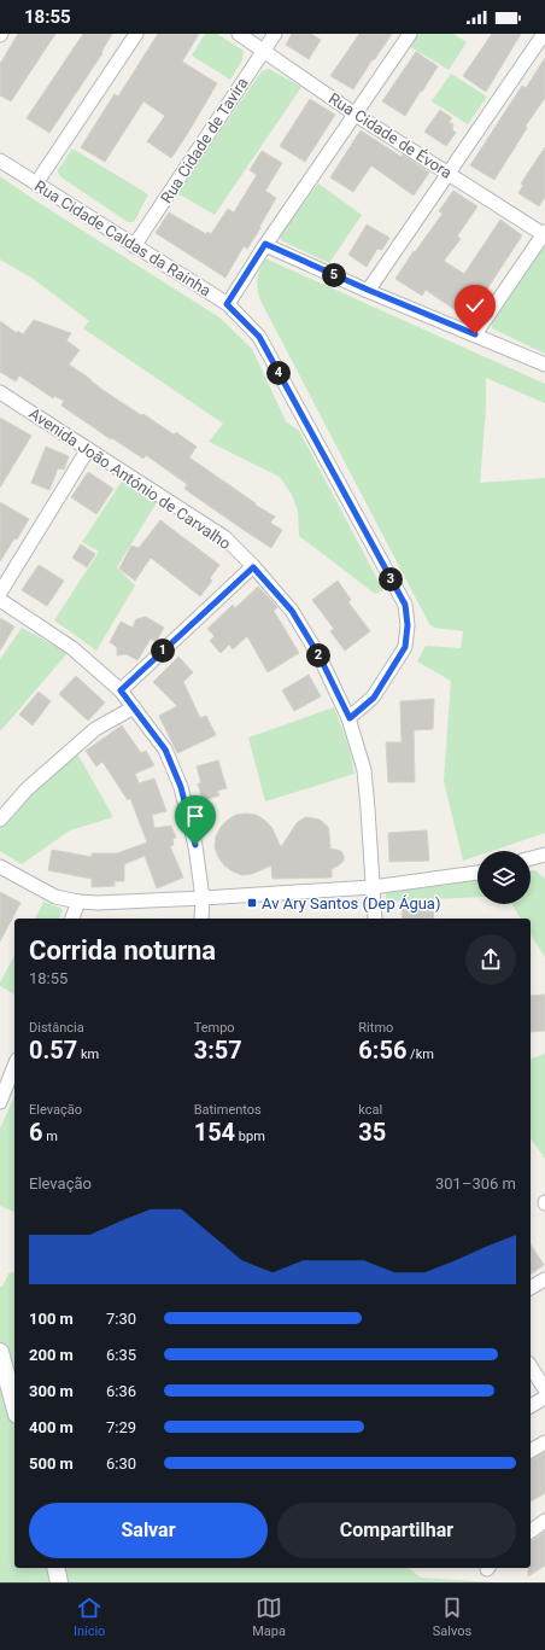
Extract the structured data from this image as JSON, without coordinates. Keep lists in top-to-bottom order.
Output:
{
  "streets": {
    "street": [
      "Rua Cidade de Évora",
      "Rua Cidade de Tavira",
      "Rua Cidade Caldas da Rainha",
      "Avenida João António de Carvalho"
    ]
  },
  "crossings": [
    ["Rua Cidade de Évora", "Rua Cidade de Tavira"],
    ["Rua Cidade de Tavira", "Rua Cidade Caldas da Rainha"],
    ["Rua Cidade Caldas da Rainha", "Avenida João António de Carvalho"]
  ],
  "places": {
    "transit": ["Av Ary Santos (Dep Água)"]
  },
  "page": {
    "status": "18:55",
    "pins": [
      "5",
      "4",
      "3",
      "1",
      "2"
    ],
    "heading": ["Corrida noturna", "18:55"],
    "stats": [
      ["Distância", "0.57 km"],
      ["Tempo", "3:57"],
      ["Ritmo", "6:56 /km"],
      ["Elevação", "6 m"],
      ["Batimentos", "154 bpm"],
      ["kcal", "35"]
    ],
    "chart": ["Elevação", "301–306 m"],
    "list": [
      {
        "name": "100 m",
        "note": "7:30"
      },
      {
        "name": "200 m",
        "note": "6:35"
      },
      {
        "name": "300 m",
        "note": "6:36"
      },
      {
        "name": "400 m",
        "note": "7:29"
      },
      {
        "name": "500 m",
        "note": "6:30"
      }
    ],
    "buttons": ["Salvar", "Compartilhar"],
    "tabs": ["Início", "Mapa", "Salvos"]
  }
}
